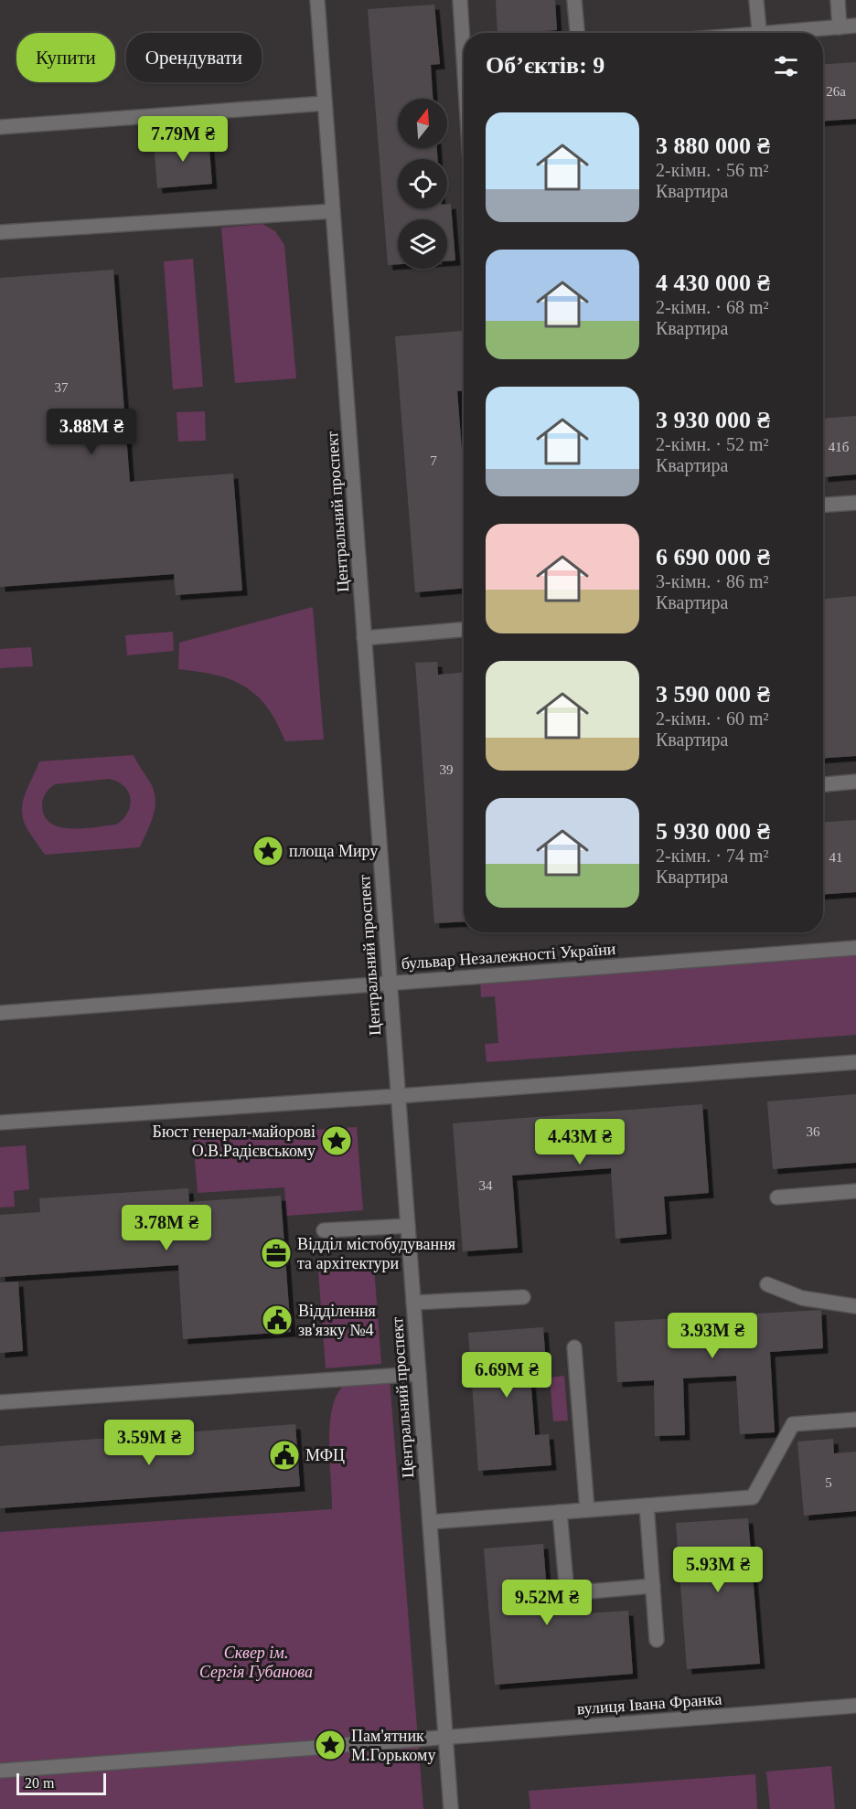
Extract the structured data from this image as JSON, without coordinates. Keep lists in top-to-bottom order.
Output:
{
  "streets": {
    "street": ["Центральний проспект", "бульвар Незалежності України", "вулиця Івана Франка"]
  },
  "crossings": [
    ["Центральний проспект", "бульвар Незалежності України"],
    ["Центральний проспект", "вулиця Івана Франка"]
  ],
  "parks": ["Сквер ім. Сергія Губанова"],
  "places": {
    "place": ["площа Миру", "Бюст генерал-майорові О.В.Радієвському", "Пам'ятник М.Горькому"],
    "office": ["Відділ містобудування та архітектури"],
    "public building": ["Відділення зв'язку №4", "МФЦ"]
  },
  "house_numbers": [
    "26а",
    "37",
    "41б",
    "7",
    "39",
    "41",
    "36",
    "34",
    "5"
  ],
  "scale_bar": "20 m",
  "north": "top",
  "page": {
    "chip": ["Купити", "Орендувати"],
    "heading": "Об’єктів: 9",
    "list": [
      {
        "name": "3 880 000 ₴",
        "note": "2-кімн. · 56 m² · Квартира"
      },
      {
        "name": "4 430 000 ₴",
        "note": "2-кімн. · 68 m² · Квартира"
      },
      {
        "name": "3 930 000 ₴",
        "note": "2-кімн. · 52 m² · Квартира"
      },
      {
        "name": "6 690 000 ₴",
        "note": "3-кімн. · 86 m² · Квартира"
      },
      {
        "name": "3 590 000 ₴",
        "note": "2-кімн. · 60 m² · Квартира"
      },
      {
        "name": "5 930 000 ₴",
        "note": "2-кімн. · 74 m² · Квартира"
      }
    ],
    "price": [
      "7.79M ₴",
      "3.88M ₴",
      "4.43M ₴",
      "3.78M ₴",
      "3.93M ₴",
      "6.69M ₴",
      "3.59M ₴",
      "5.93M ₴",
      "9.52M ₴"
    ],
    "scale": "20 m"
  }
}
